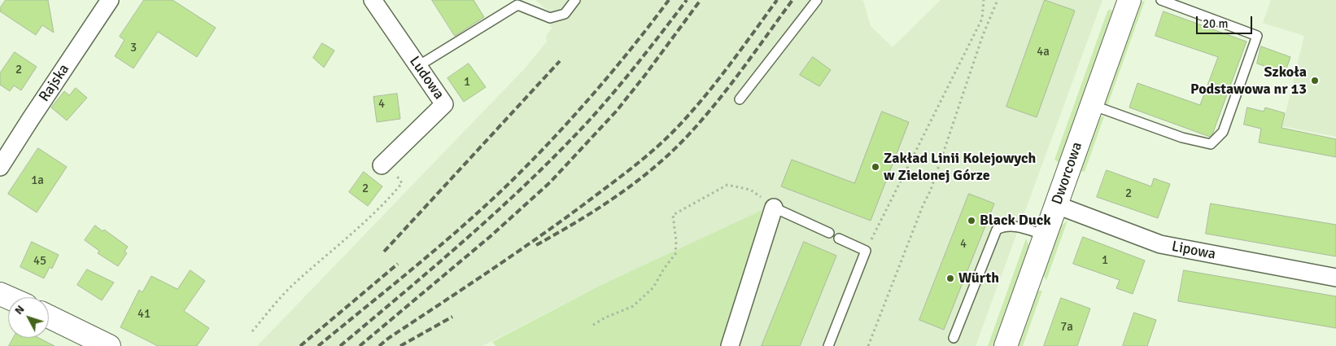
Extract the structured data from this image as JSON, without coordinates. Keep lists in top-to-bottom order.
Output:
{
  "streets": {
    "street": [
      "Ludowa",
      "Rajska",
      "Dworcowa",
      "Lipowa"
    ]
  },
  "crossings": [
    ["Dworcowa", "Lipowa"]
  ],
  "places": [
    "Szkoła Podstawowa nr 13",
    "Zakład Linii Kolejowych w Zielonej Górze",
    "Black Duck",
    "Würth"
  ],
  "house_numbers": [
    "3",
    "4a",
    "2",
    "1",
    "4",
    "1a",
    "2",
    "2",
    "4",
    "1",
    "45",
    "41",
    "7a"
  ],
  "scale_bar": "20 m",
  "north": "top left"
}
